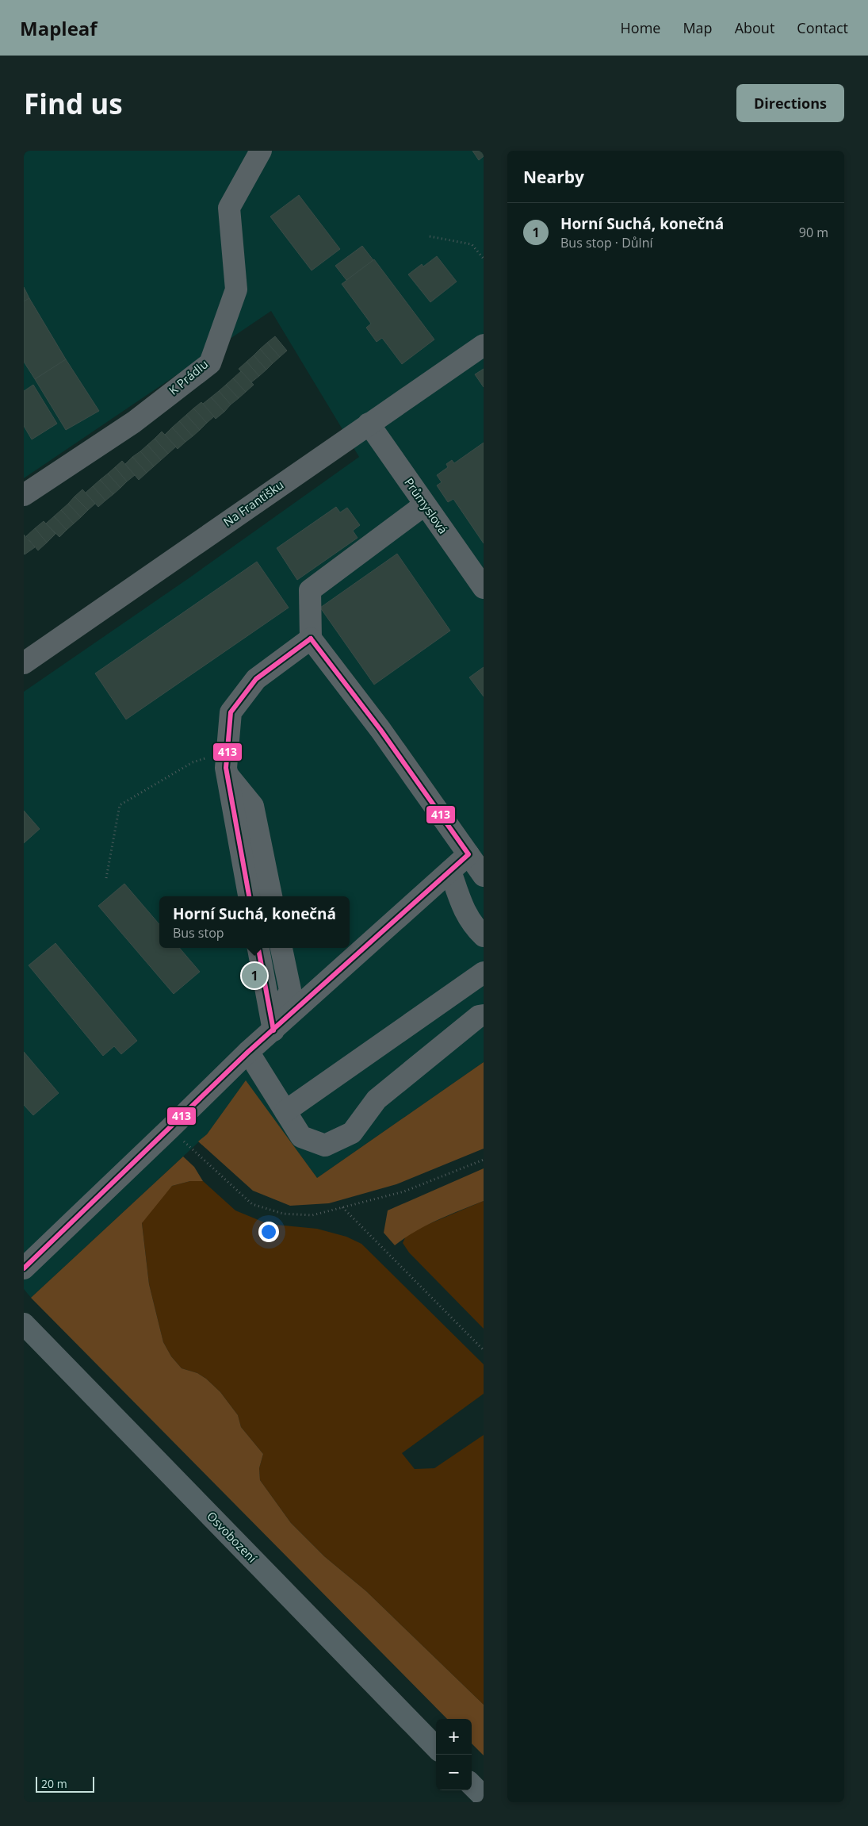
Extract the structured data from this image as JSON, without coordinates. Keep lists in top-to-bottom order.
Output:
{
  "streets": {
    "main road": ["Osvobození"],
    "street": ["K Prádlu", "Na Františku", "Průmyslová"]
  },
  "crossings": [
    ["Na Františku", "Průmyslová"]
  ],
  "lines": ["transit line 413"],
  "scale_bar": "20 m",
  "page": {
    "header": "Mapleaf",
    "nav": [
      "Home",
      "Map",
      "About",
      "Contact"
    ],
    "buttons": "Directions",
    "title": "Find us",
    "heading": "Nearby",
    "list": [
      {
        "mark": "1",
        "name": "Horní Suchá, konečná",
        "note": "Bus stop · Důlní",
        "value": "90 m"
      }
    ],
    "popup": ["Horní Suchá, konečná", "Bus stop"],
    "pins": "1",
    "map_buttons": ["+", "−"],
    "scale": "20 m"
  }
}
